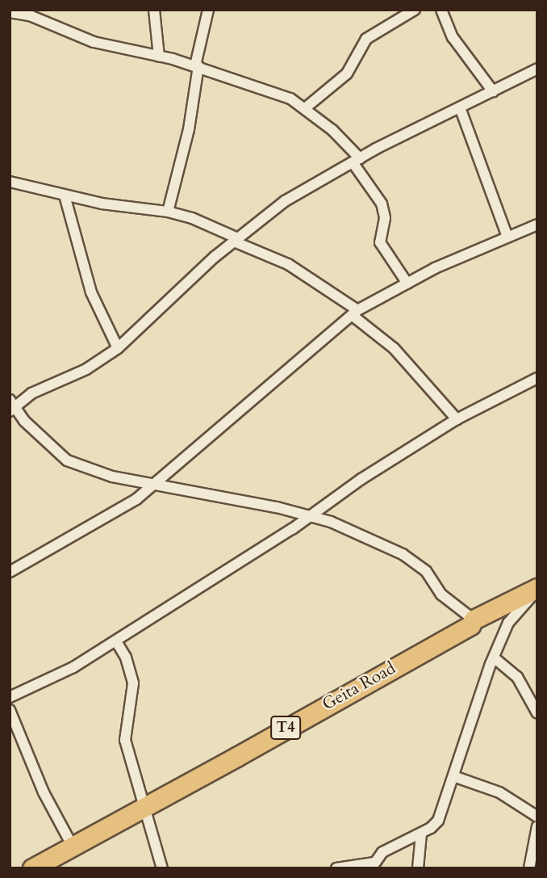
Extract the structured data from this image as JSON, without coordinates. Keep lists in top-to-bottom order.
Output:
{
  "streets": {
    "highway": ["Geita Road", "T4"]
  }
}
